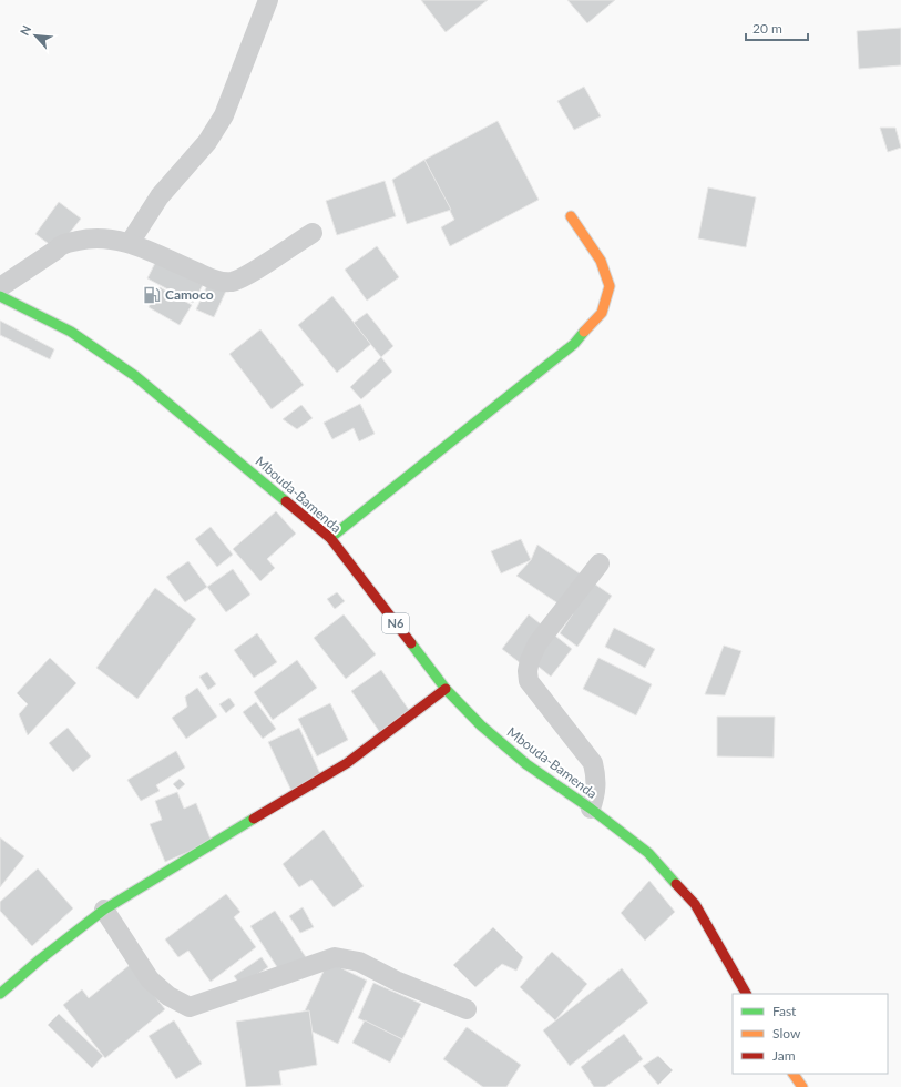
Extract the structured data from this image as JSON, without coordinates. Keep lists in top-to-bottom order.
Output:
{
  "streets": {
    "main road": ["Mbouda-Bamenda", "N6"]
  },
  "places": {
    "fuel station": ["Camoco"]
  },
  "legend": ["Fast", "Slow", "Jam"],
  "scale_bar": "20 m",
  "north": "top left"
}
